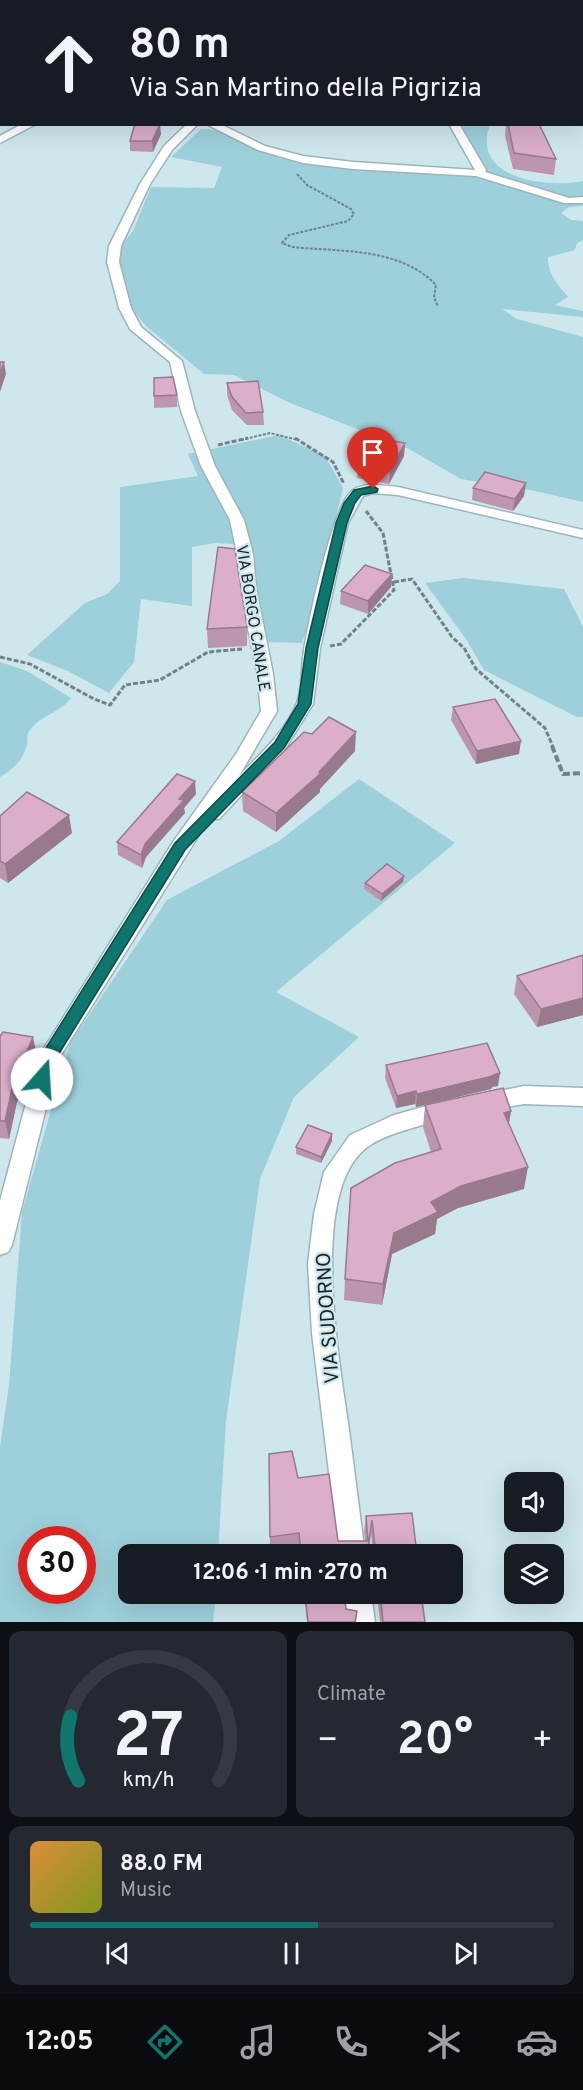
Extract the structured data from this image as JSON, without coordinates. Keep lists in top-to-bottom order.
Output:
{
  "streets": {
    "street": ["VIA BORGO CANALE", "VIA SUDORNO"]
  },
  "page": {
    "turn": ["80 m", "Via San Martino della Pigrizia"],
    "limit": "30",
    "trip": "12:06 · 1 min · 270 m",
    "tile": "Climate",
    "heat": ["−", "20°", "+"],
    "song": ["88.0 FM", "Music"],
    "tabs": "12:05",
    "gauge": ["27", "km/h"]
  }
}
